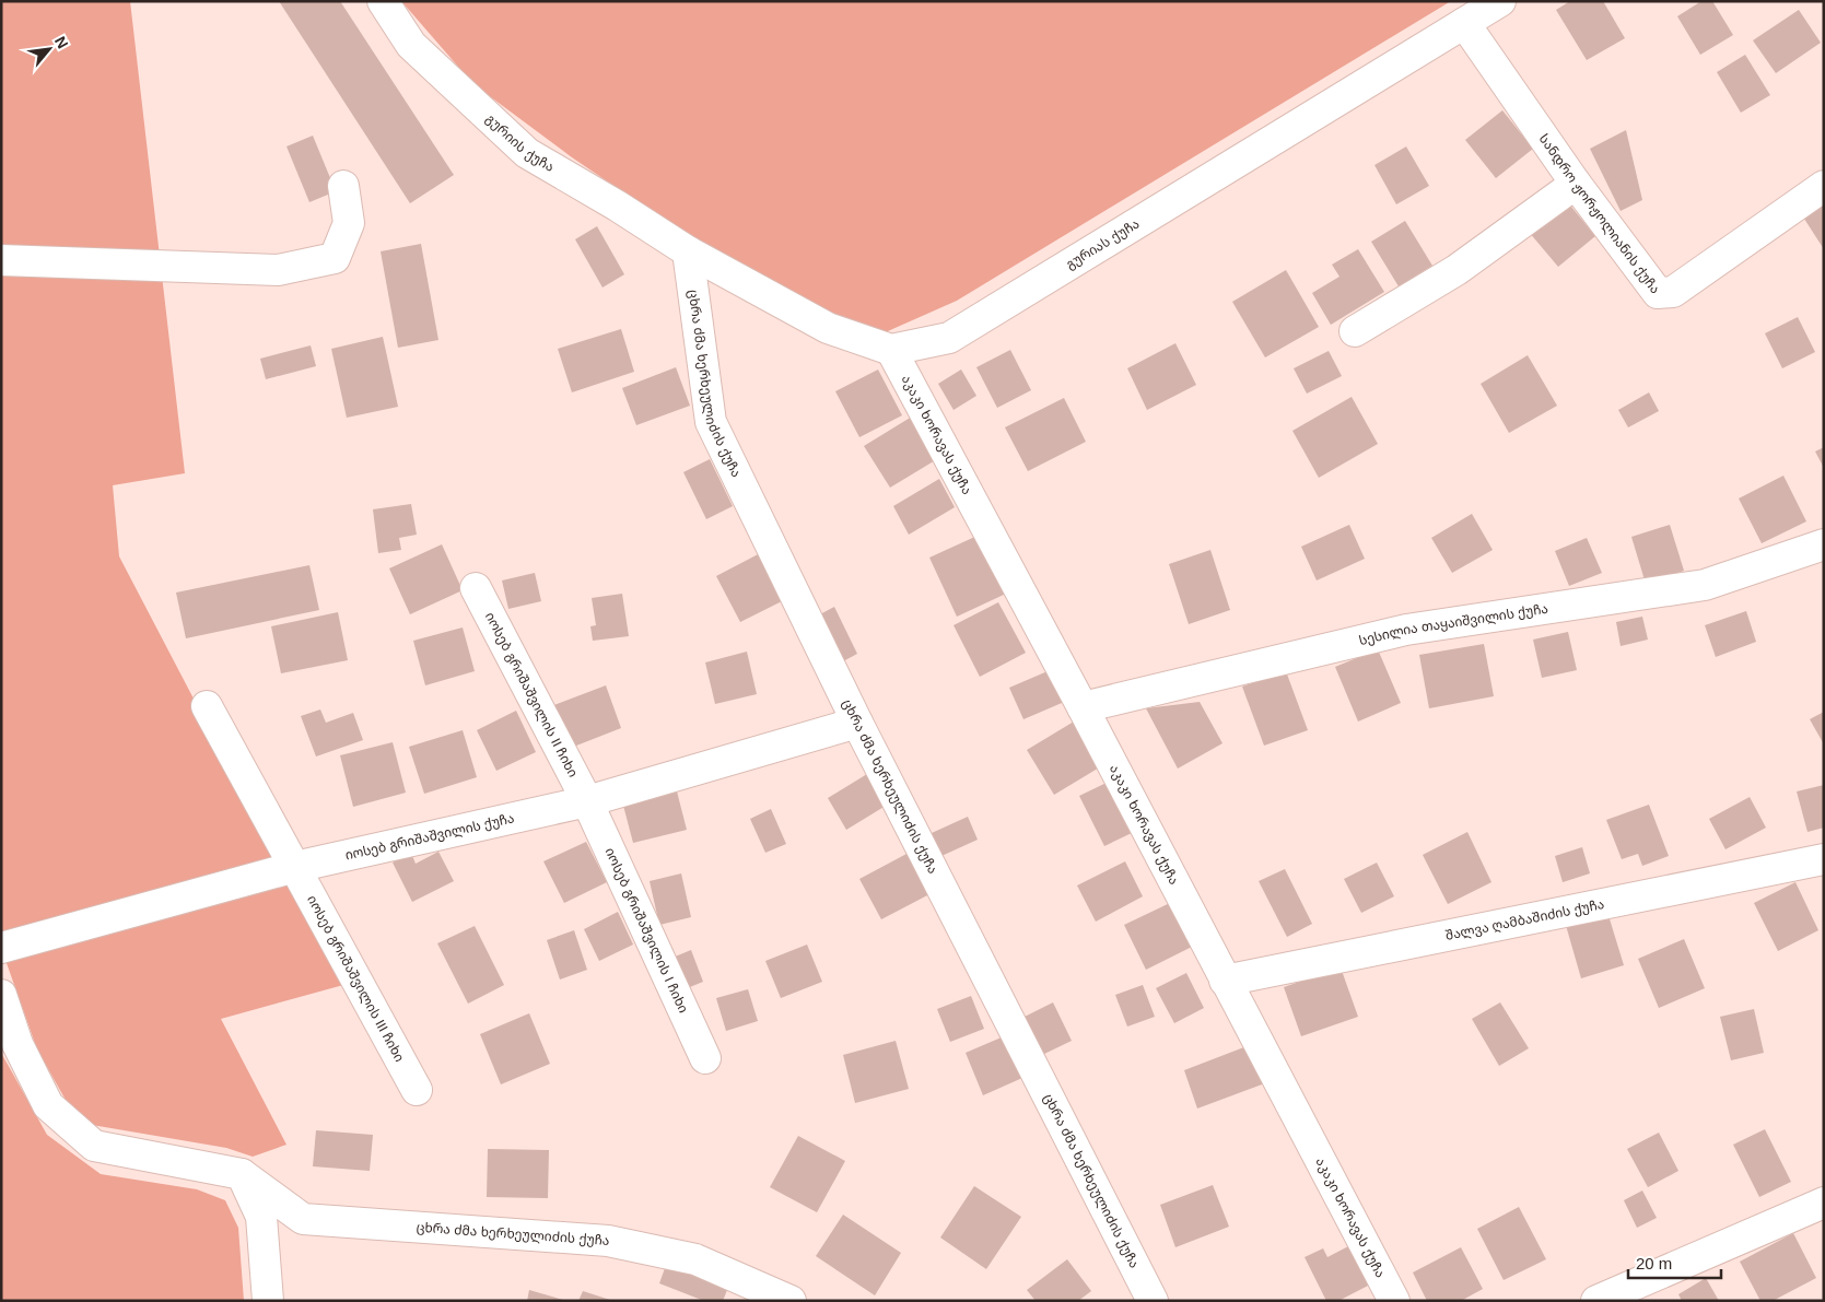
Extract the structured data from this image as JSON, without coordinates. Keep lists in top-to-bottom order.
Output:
{
  "streets": {
    "street": [
      "გურიის ქუჩა",
      "სანდრო ჟორჟოლიანის ქუჩა",
      "გურიას ქუჩა",
      "ცხრა ძმა ხერხეულიძის ქუჩა",
      "აკაკი ხორავას ქუჩა",
      "სესილია თაყაიშვილის ქუჩა",
      "იოსებ გრიშაშვილის II ჩიხი",
      "იოსებ გრიშაშვილის ქუჩა",
      "შალვა ღამბაშიძის ქუჩა",
      "იოსებ გრიშაშვილის I ჩიხი",
      "იოსებ გრიშაშვილის III ჩიხი"
    ]
  },
  "crossings": [
    ["გურიის ქუჩა", "ცხრა ძმა ხერხეულიძის ქუჩა"],
    ["სანდრო ჟორჟოლიანის ქუჩა", "გურიას ქუჩა"],
    ["გურიას ქუჩა", "აკაკი ხორავას ქუჩა"],
    ["ცხრა ძმა ხერხეულიძის ქუჩა", "იოსებ გრიშაშვილის ქუჩა"],
    ["აკაკი ხორავას ქუჩა", "სესილია თაყაიშვილის ქუჩა"],
    ["აკაკი ხორავას ქუჩა", "შალვა ღამბაშიძის ქუჩა"],
    ["იოსებ გრიშაშვილის II ჩიხი", "იოსებ გრიშაშვილის ქუჩა"],
    ["იოსებ გრიშაშვილის II ჩიხი", "იოსებ გრიშაშვილის I ჩიხი"],
    ["იოსებ გრიშაშვილის ქუჩა", "იოსებ გრიშაშვილის I ჩიხი"],
    ["იოსებ გრიშაშვილის ქუჩა", "იოსებ გრიშაშვილის III ჩიხი"]
  ],
  "scale_bar": "20 m",
  "north": "top right"
}
